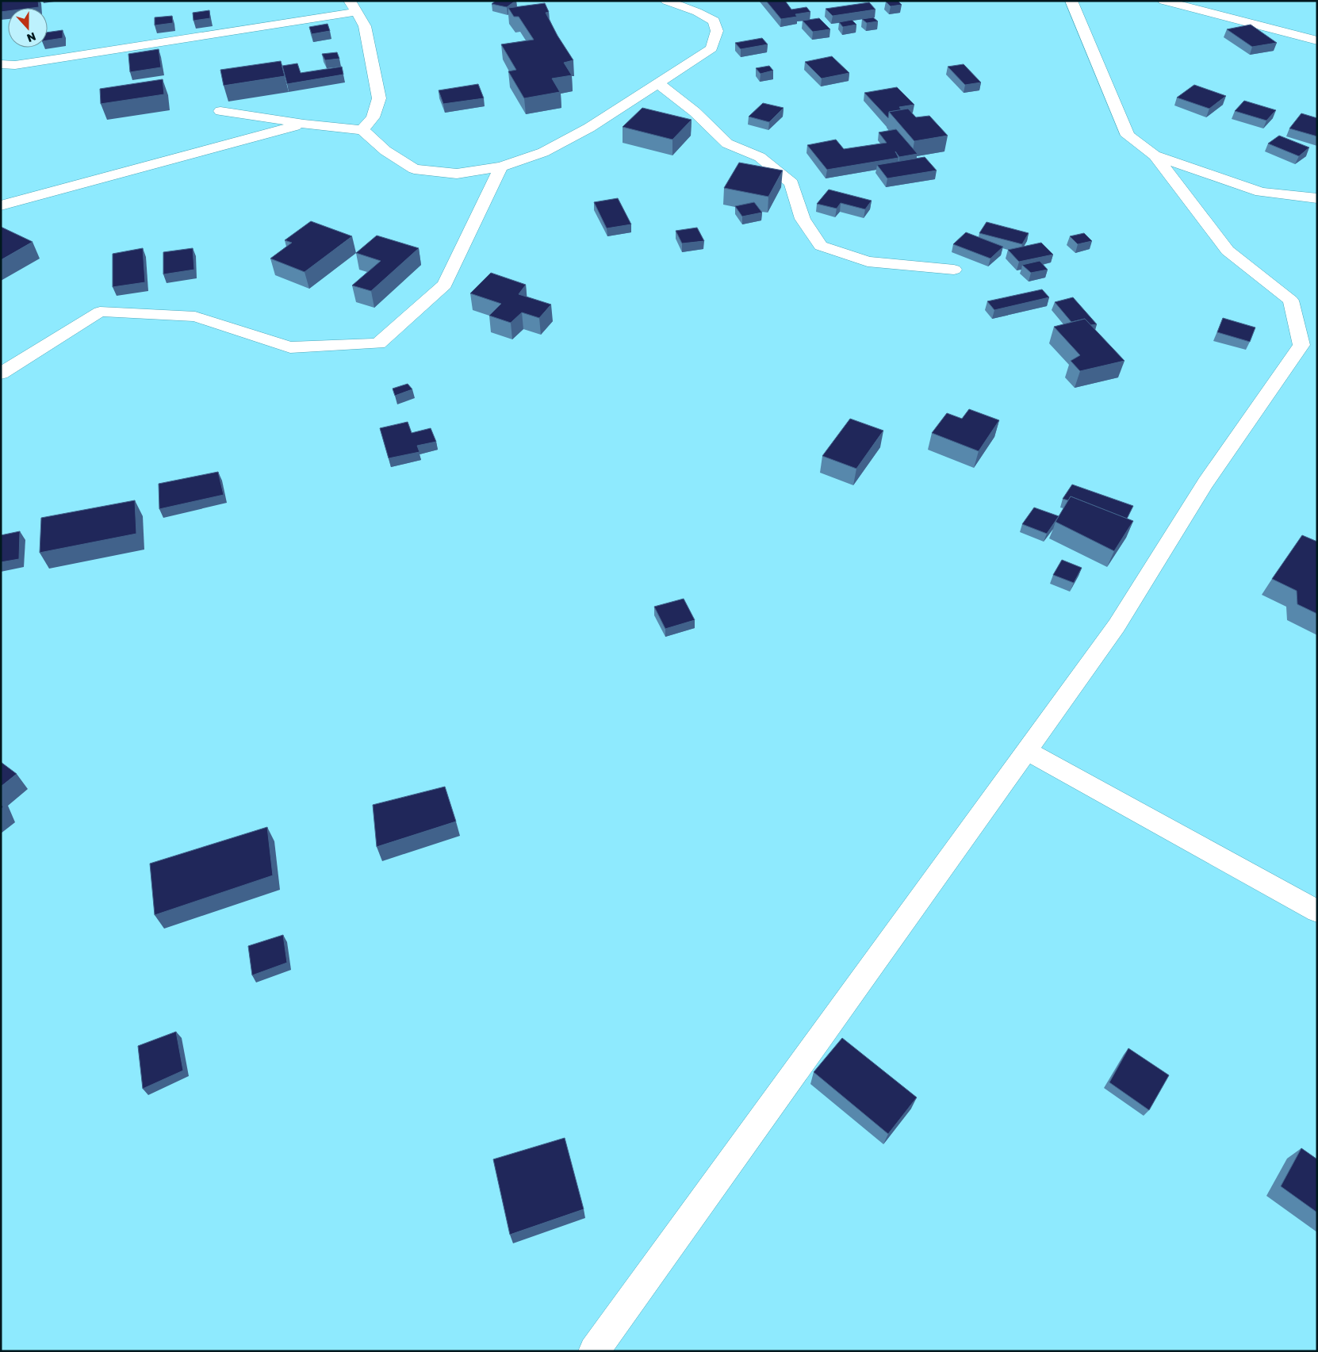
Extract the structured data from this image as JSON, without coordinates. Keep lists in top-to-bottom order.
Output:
{
  "north": "bottom"
}
